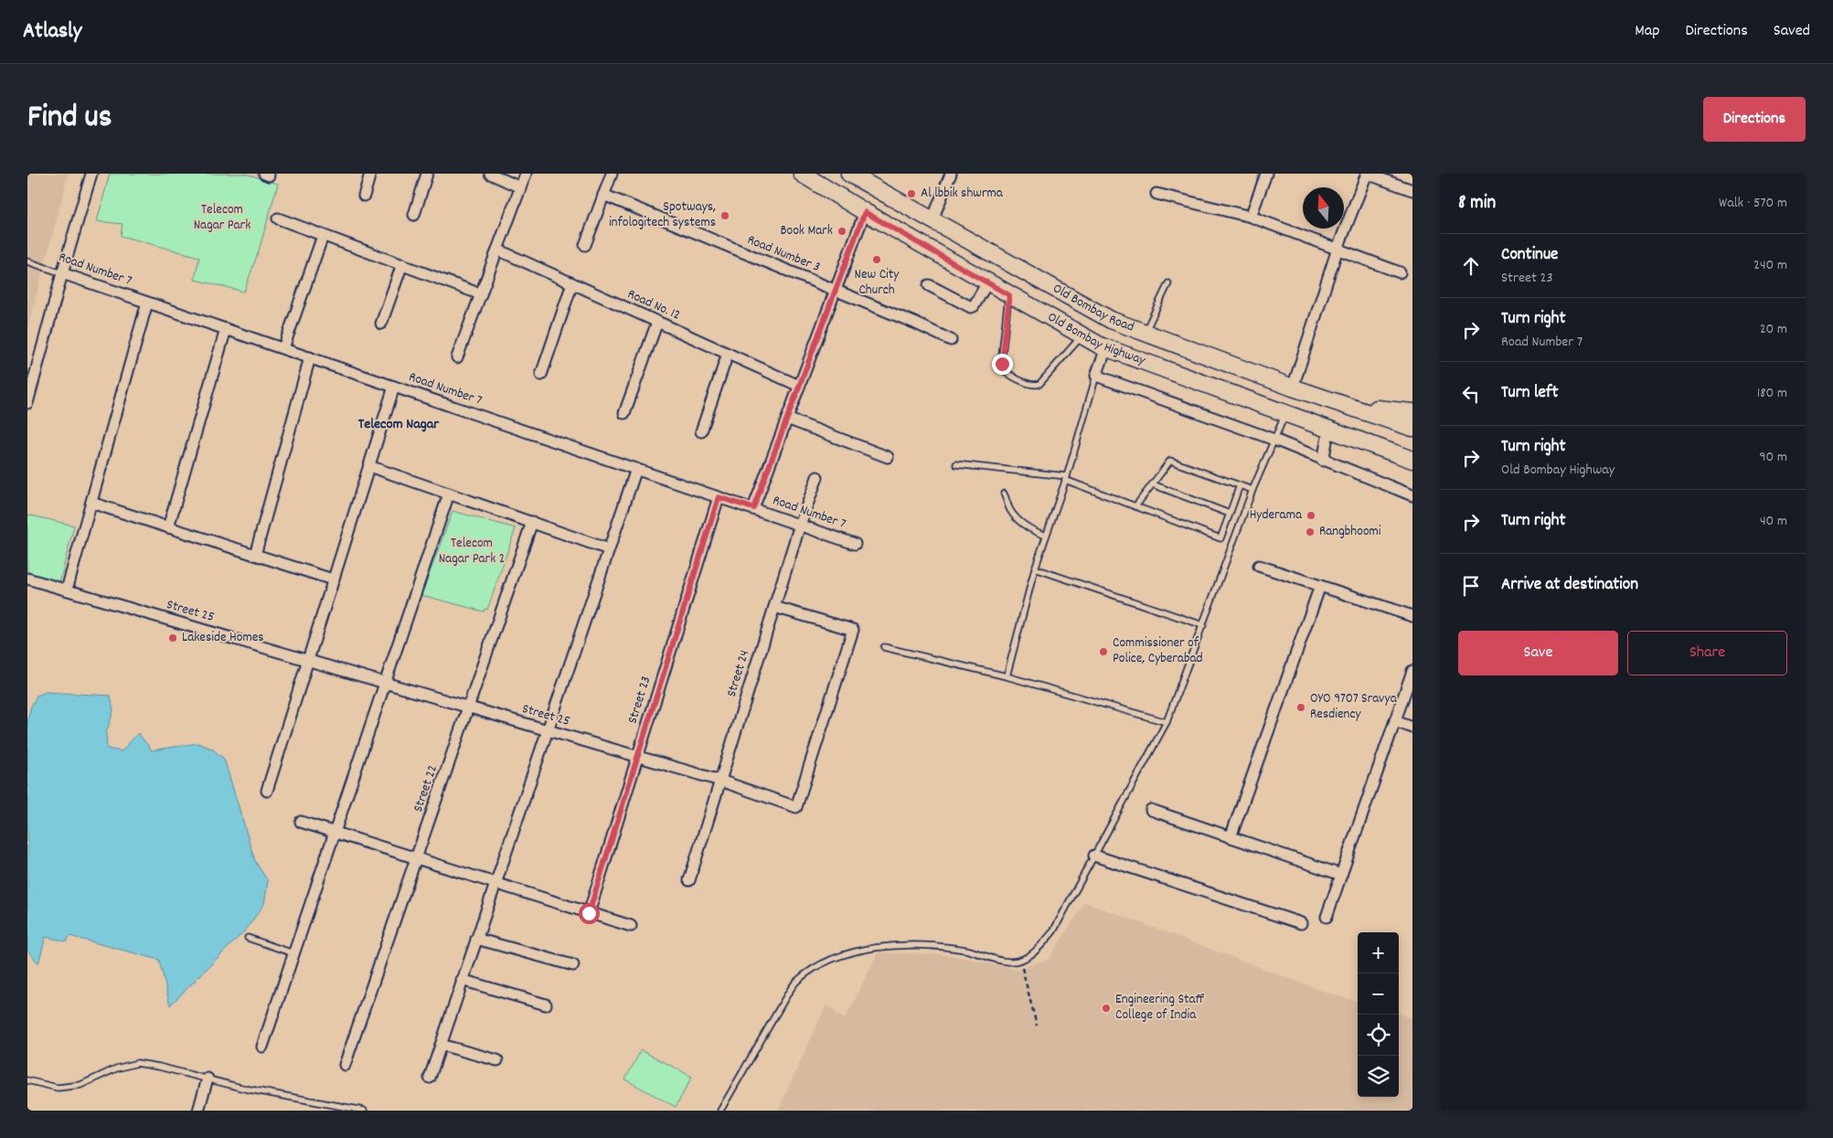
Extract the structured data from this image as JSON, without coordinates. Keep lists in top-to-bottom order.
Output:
{
  "streets": {
    "main road": ["Old Bombay Road", "Old Bombay Highway"],
    "street": [
      "Road Number 3",
      "Road Number 7",
      "Road No. 12",
      "Street 25",
      "Street 24",
      "Street 23",
      "Street 22"
    ]
  },
  "crossings": [
    ["Road Number 7", "Street 24"],
    ["Road Number 7", "Street 23"],
    ["Street 25", "Street 24"],
    ["Street 25", "Street 23"],
    ["Street 25", "Street 22"]
  ],
  "districts": ["Telecom Nagar"],
  "parks": ["Telecom Nagar Park", "Telecom Nagar Park 2"],
  "places": [
    "Al lbbik shwrma",
    "Spotways, infologitech systems",
    "Book Mark",
    "New City Church",
    "Hyderama",
    "Rangbhoomi",
    "Lakeside Homes",
    "Commissioner of Police, Cyberabad",
    "OYO 9707 Sravya Resdiency",
    "Engineering Staff College of India"
  ],
  "north": "top",
  "page": {
    "header": "Atlasly",
    "nav": ["Map", "Directions", "Saved"],
    "title": "Find us",
    "buttons": [
      "Directions",
      ["Save", "Share"]
    ],
    "heading": ["8 min", "Walk · 570 m"],
    "list": [
      ["Continue", "Street 23", "240 m"],
      ["Turn right", "Road Number 7", "20 m"],
      ["Turn left", "180 m"],
      ["Turn right", "Old Bombay Highway", "90 m"],
      ["Turn right", "40 m"],
      "Arrive at destination"
    ],
    "map_buttons": ["+", "−"]
  }
}
